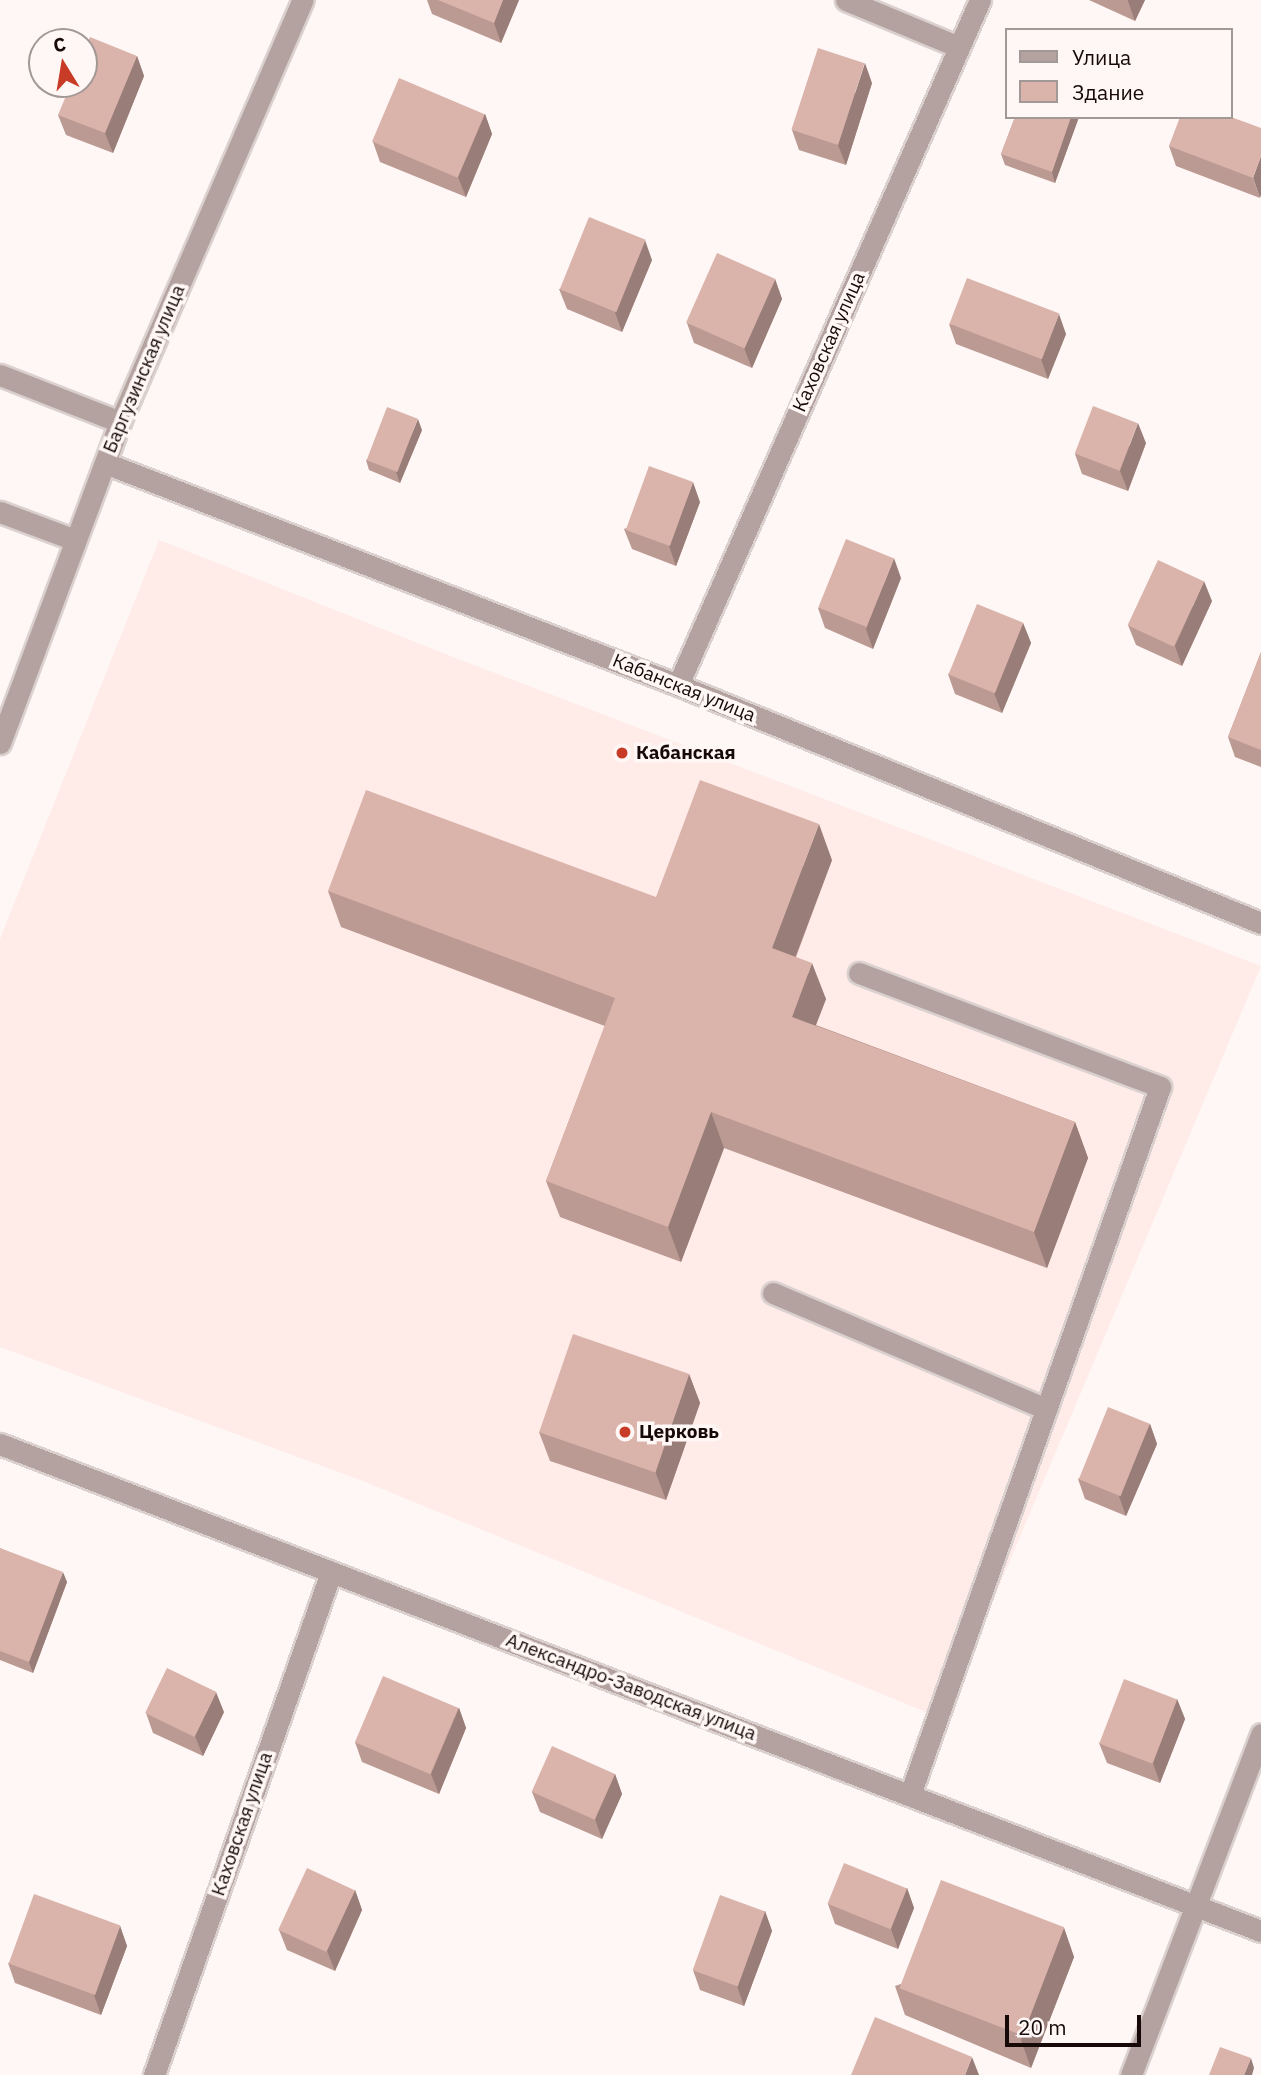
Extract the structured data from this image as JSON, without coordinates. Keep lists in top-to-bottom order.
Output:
{
  "streets": {
    "street": [
      "Каховская улица",
      "Баргузинская улица",
      "Кабанская улица",
      "Александро-Заводская улица"
    ]
  },
  "crossings": [
    ["Каховская улица", "Кабанская улица"],
    ["Каховская улица", "Александро-Заводская улица"],
    ["Баргузинская улица", "Кабанская улица"]
  ],
  "places": ["Кабанская", "Церковь"],
  "legend": ["Улица", "Здание"],
  "scale_bar": "20 m",
  "north": "top"
}
